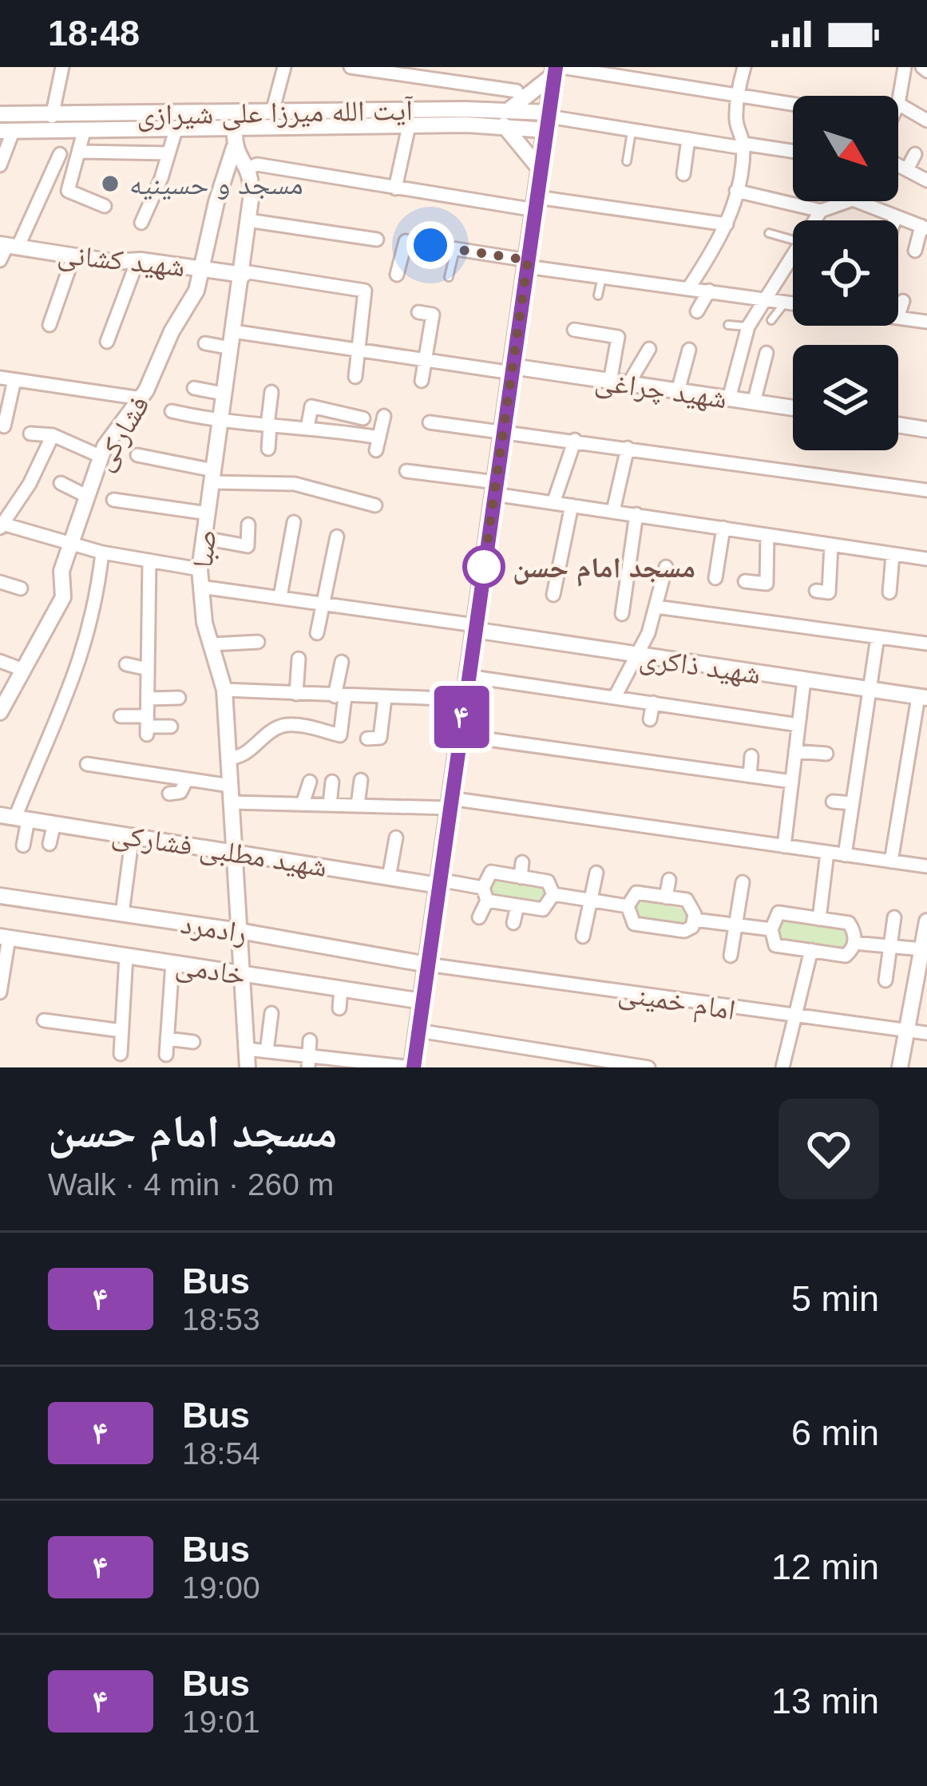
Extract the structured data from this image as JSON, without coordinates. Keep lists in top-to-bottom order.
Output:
{
  "streets": {
    "street": [
      "آیت الله میرزا علی شیرازی",
      "شهید کشانی",
      "شهید چراغی",
      "فشارکی",
      "صبا",
      "شهید ذاکری",
      "شهید مطلبی فشارکی",
      "رادمرد",
      "خادمی",
      "امام خمینی"
    ]
  },
  "crossings": [
    ["شهید کشانی", "فشارکی"],
    ["شهید کشانی", "صبا"],
    ["صبا", "شهید مطلبی فشارکی"],
    ["صبا", "رادمرد"],
    ["صبا", "خادمی"],
    ["رادمرد", "امام خمینی"]
  ],
  "places": ["مسجد و حسینیه", "مسجد امام حسن"],
  "lines": ["bus line ۴"],
  "north": "bottom right",
  "page": {
    "status": "18:48",
    "on_map": "۴",
    "heading": ["مسجد امام حسن", "Walk · 4 min · 260 m"],
    "list": [
      {
        "mark": "۴",
        "name": "Bus",
        "note": "18:53",
        "value": "5 min"
      },
      {
        "mark": "۴",
        "name": "Bus",
        "note": "18:54",
        "value": "6 min"
      },
      {
        "mark": "۴",
        "name": "Bus",
        "note": "19:00",
        "value": "12 min"
      },
      {
        "mark": "۴",
        "name": "Bus",
        "note": "19:01",
        "value": "13 min"
      }
    ]
  }
}
